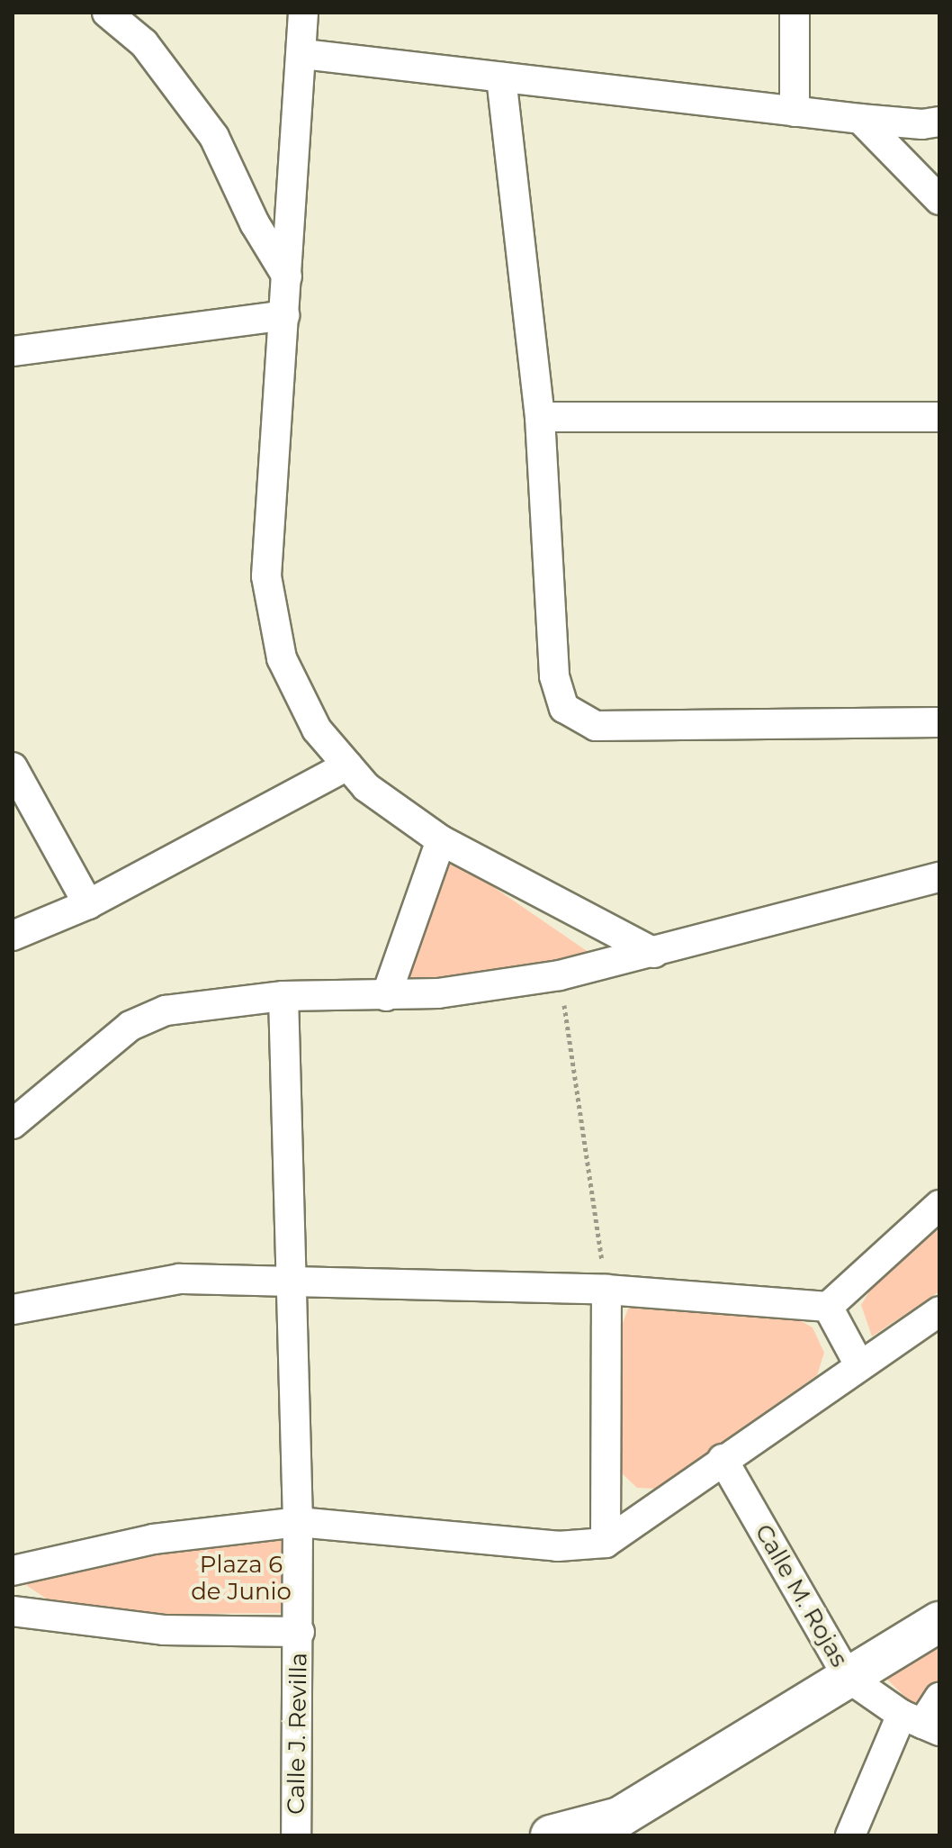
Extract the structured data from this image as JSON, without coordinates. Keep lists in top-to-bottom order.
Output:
{
  "streets": {
    "street": ["Calle M. Rojas", "Calle J. Revilla"]
  },
  "parks": ["Plaza 6 de Junio"]
}
